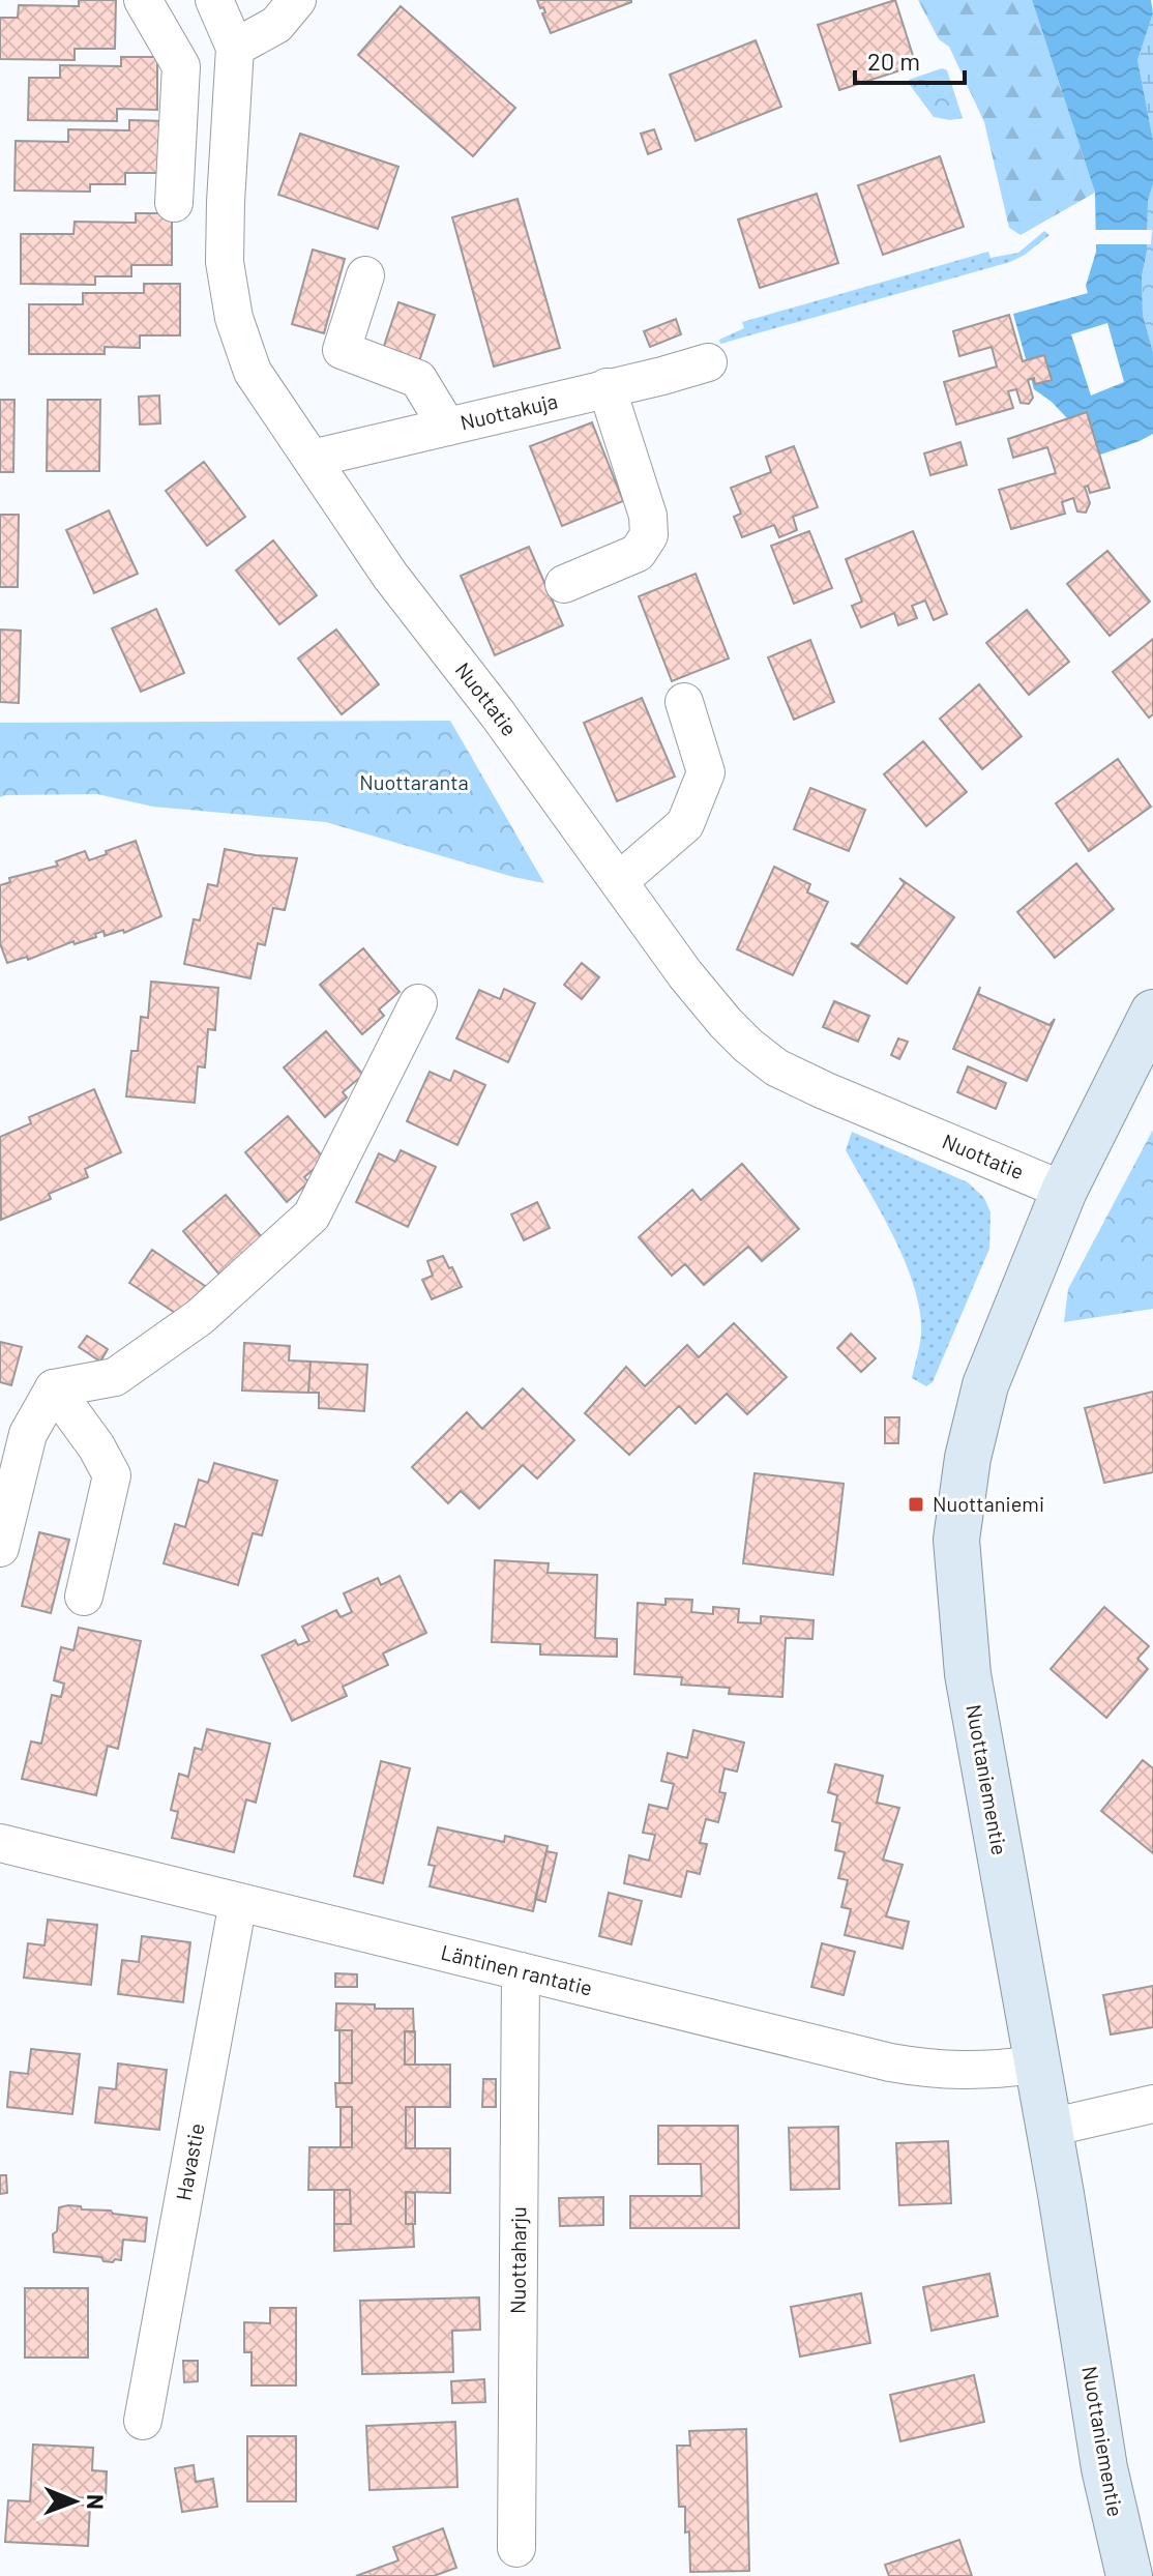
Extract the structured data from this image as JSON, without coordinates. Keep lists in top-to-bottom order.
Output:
{
  "streets": {
    "main road": ["Nuottaniementie"],
    "street": [
      "Nuottakuja",
      "Nuottatie",
      "Läntinen rantatie",
      "Havastie",
      "Nuottaharju"
    ]
  },
  "crossings": [
    ["Nuottakuja", "Nuottatie"],
    ["Nuottatie", "Nuottaniementie"],
    ["Nuottaniementie", "Läntinen rantatie"],
    ["Läntinen rantatie", "Havastie"],
    ["Läntinen rantatie", "Nuottaharju"]
  ],
  "parks": ["Nuottaranta"],
  "places": {
    "transit": ["Nuottaniemi"]
  },
  "scale_bar": "20 m",
  "north": "right"
}
